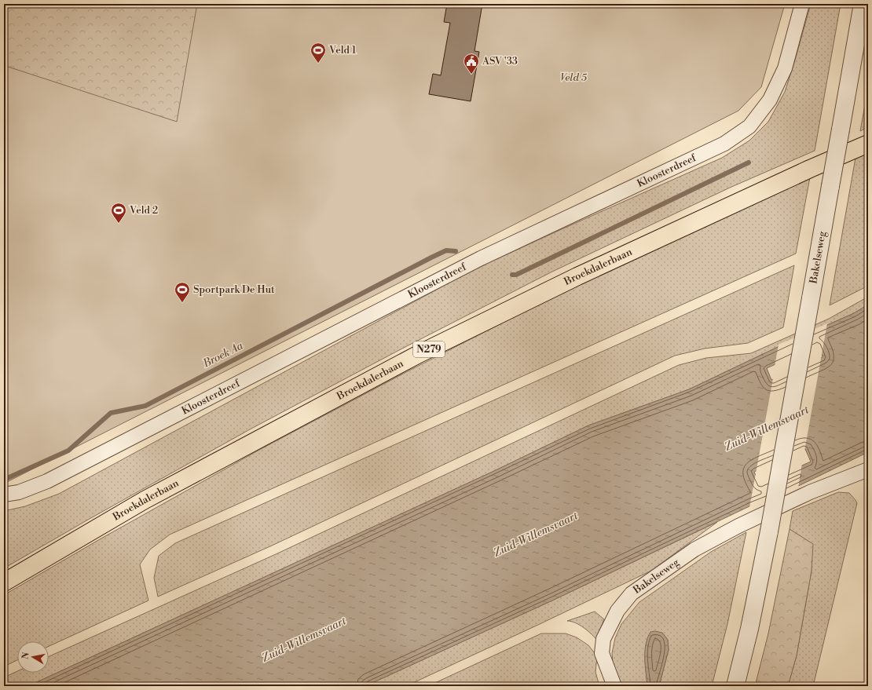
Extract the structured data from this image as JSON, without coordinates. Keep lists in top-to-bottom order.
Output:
{
  "streets": {
    "main road": ["Broekdalerbaan", "N279"],
    "street": ["Kloosterdreef", "Bakelseweg"]
  },
  "water": ["Broek Aa", "Zuid-Willemsvaart"],
  "parks": ["Veld 5"],
  "places": {
    "sports": ["Veld 1", "Veld 2", "Sportpark De Hut"],
    "public building": ["ASV '33"]
  },
  "north": "left"
}
